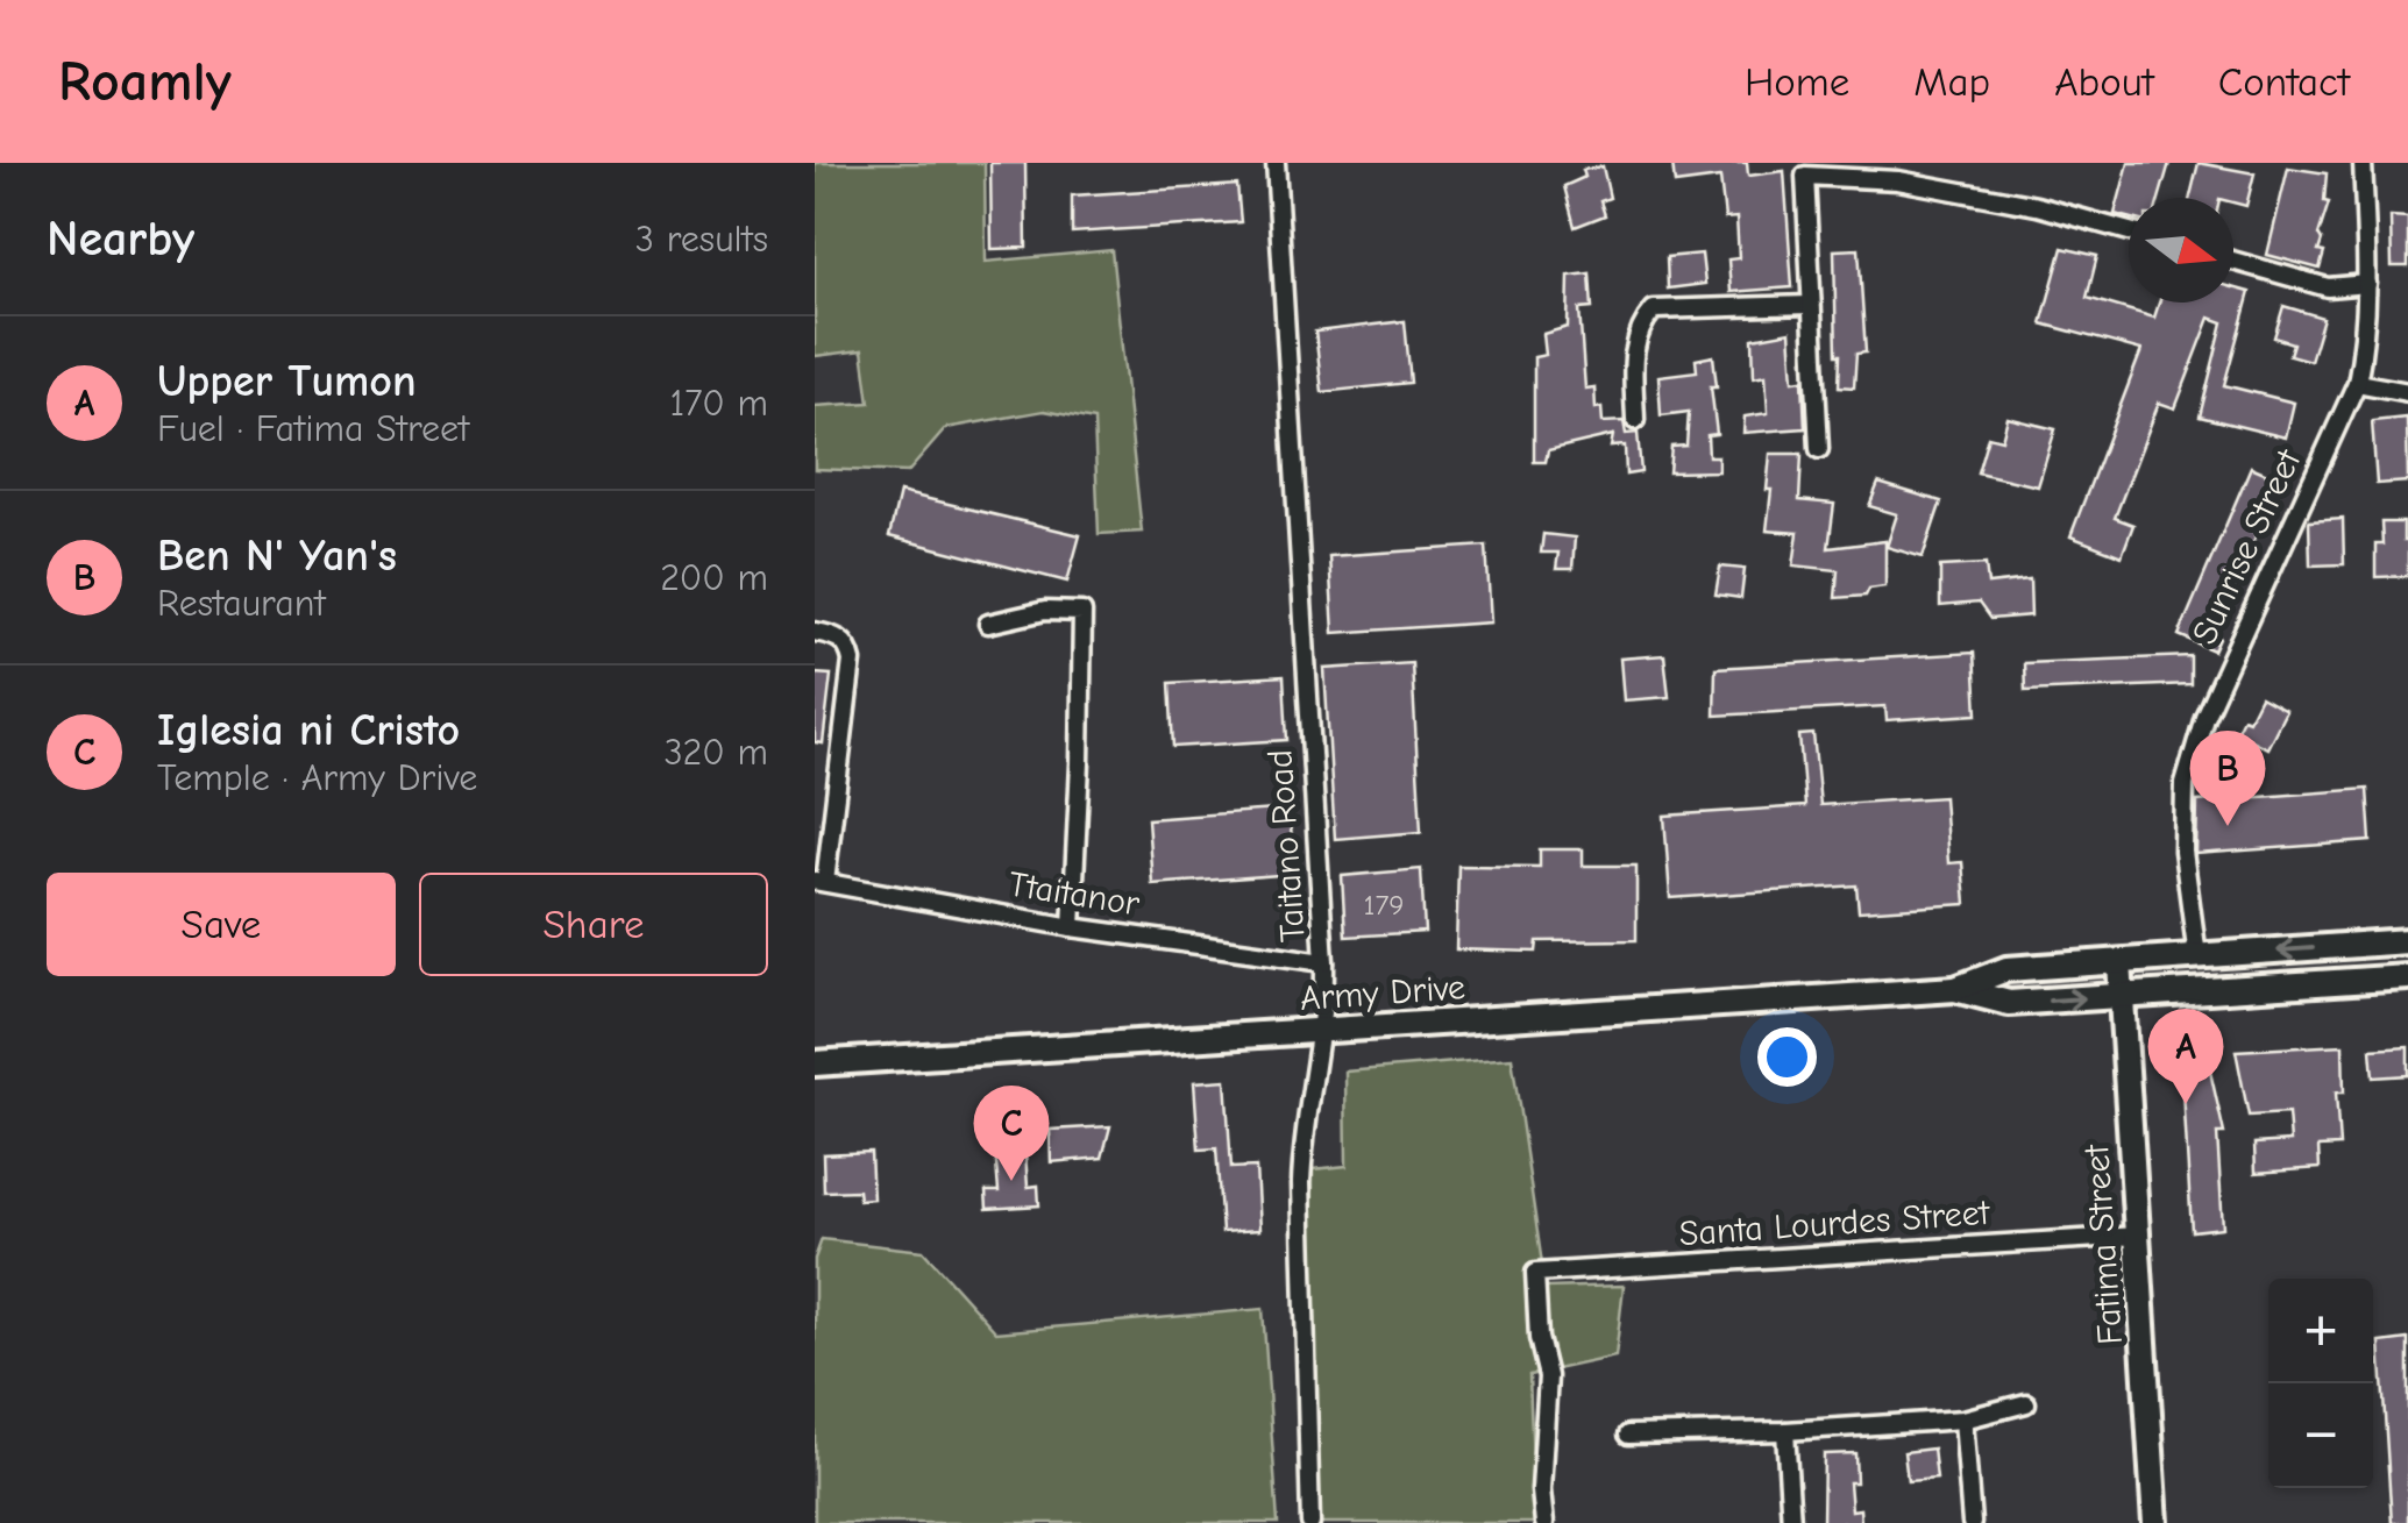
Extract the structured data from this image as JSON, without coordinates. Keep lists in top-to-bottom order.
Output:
{
  "streets": {
    "main road": ["Army Drive", "Fatima Street"],
    "street": [
      "Sunrise Street",
      "Taitano Road",
      "Ttaitanor",
      "Santa Lourdes Street"
    ]
  },
  "crossings": [
    ["Sunrise Street", "Army Drive"],
    ["Taitano Road", "Ttaitanor"],
    ["Taitano Road", "Army Drive"],
    ["Army Drive", "Fatima Street"],
    ["Santa Lourdes Street", "Fatima Street"]
  ],
  "house_numbers": ["179"],
  "north": "right",
  "page": {
    "header": "Roamly",
    "nav": [
      "Home",
      "Map",
      "About",
      "Contact"
    ],
    "heading": ["Nearby", "3 results"],
    "list": [
      {
        "mark": "A",
        "name": "Upper Tumon",
        "note": "Fuel · Fatima Street",
        "value": "170 m"
      },
      {
        "mark": "B",
        "name": "Ben N' Yan's",
        "note": "Restaurant",
        "value": "200 m"
      },
      {
        "mark": "C",
        "name": "Iglesia ni Cristo",
        "note": "Temple · Army Drive",
        "value": "320 m"
      }
    ],
    "pins": ["B", "A", "C"],
    "buttons": ["Save", "Share"],
    "map_buttons": ["+", "−"]
  }
}
